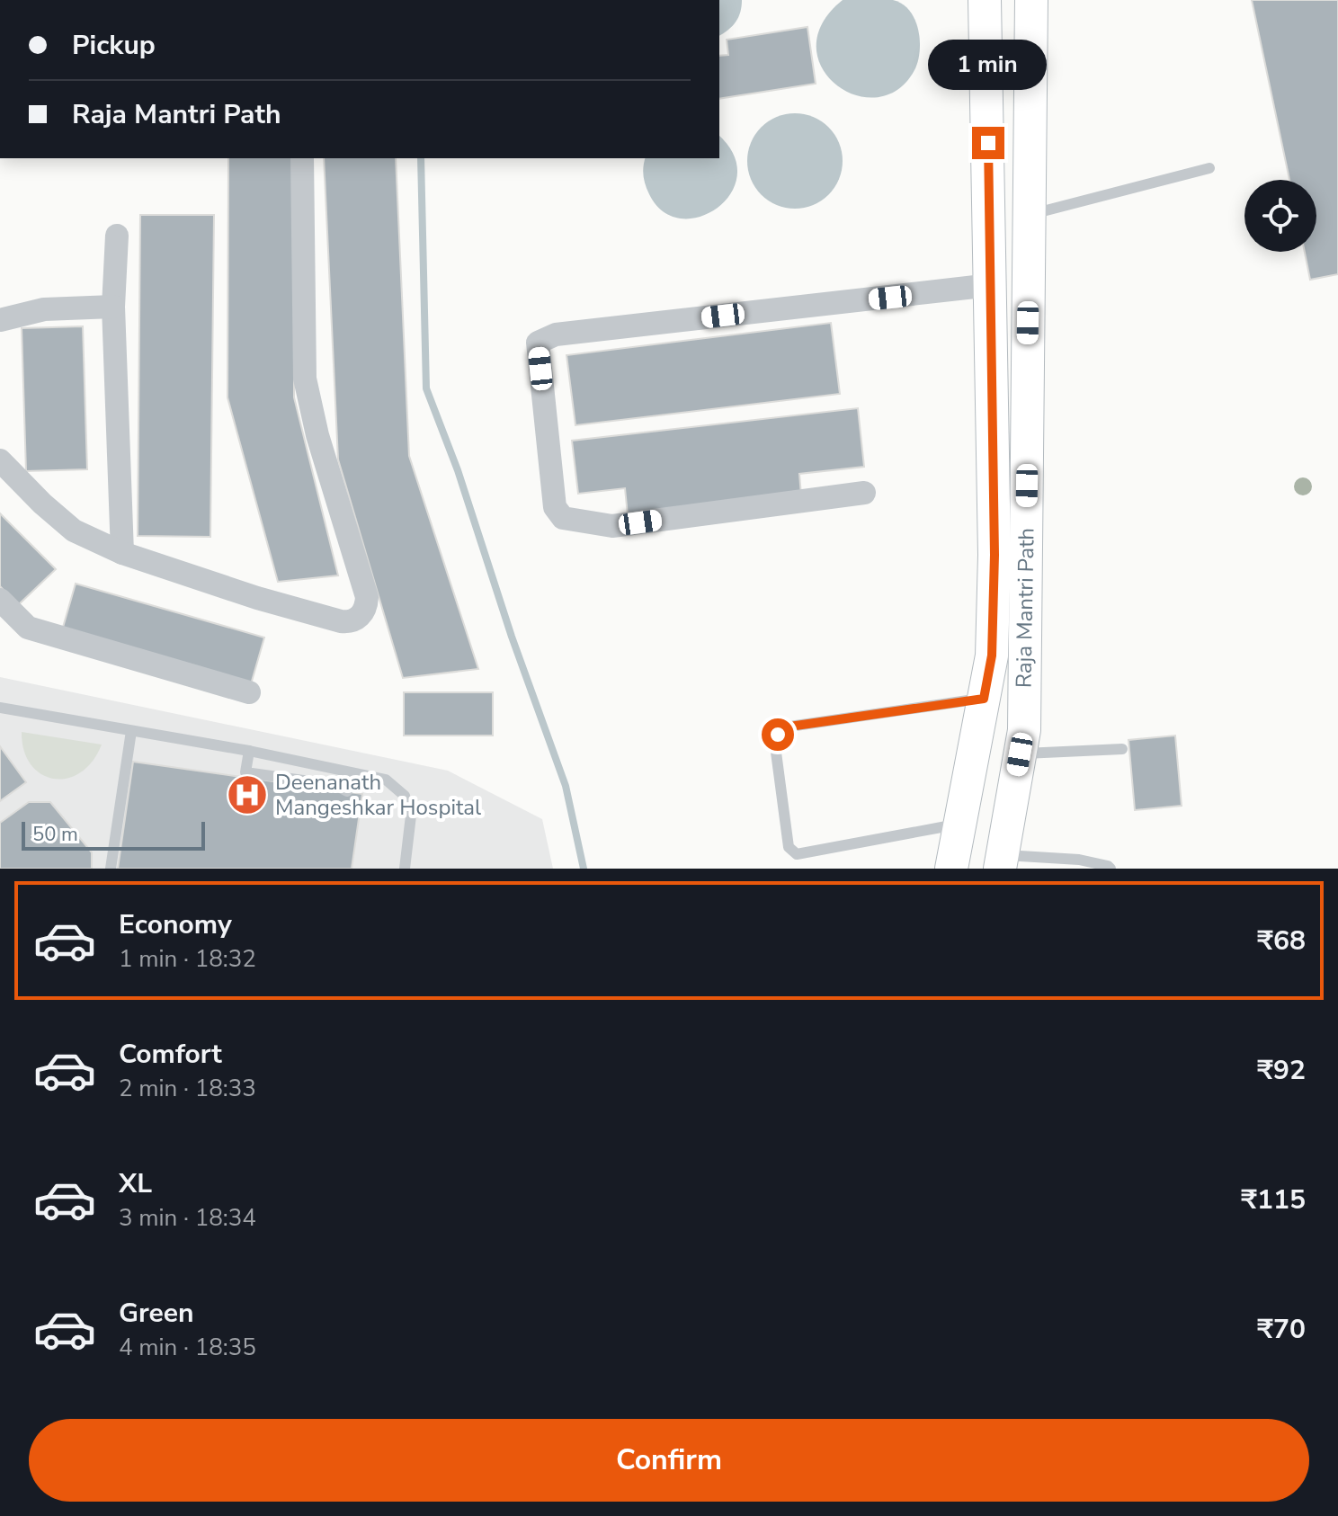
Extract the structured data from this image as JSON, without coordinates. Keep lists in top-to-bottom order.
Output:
{
  "streets": {
    "main road": ["Raja Mantri Path"]
  },
  "places": {
    "hospital": ["Deenanath Mangeshkar Hospital"]
  },
  "scale_bar": "50 m",
  "page": {
    "banner": ["Pickup", "Raja Mantri Path"],
    "bubble": "1 min",
    "scale": "50 m",
    "list": [
      {
        "name": "Economy",
        "note": "1 min · 18:32",
        "value": "₹68"
      },
      {
        "name": "Comfort",
        "note": "2 min · 18:33",
        "value": "₹92"
      },
      {
        "name": "XL",
        "note": "3 min · 18:34",
        "value": "₹115"
      },
      {
        "name": "Green",
        "note": "4 min · 18:35",
        "value": "₹70"
      }
    ],
    "buttons": "Confirm"
  }
}
